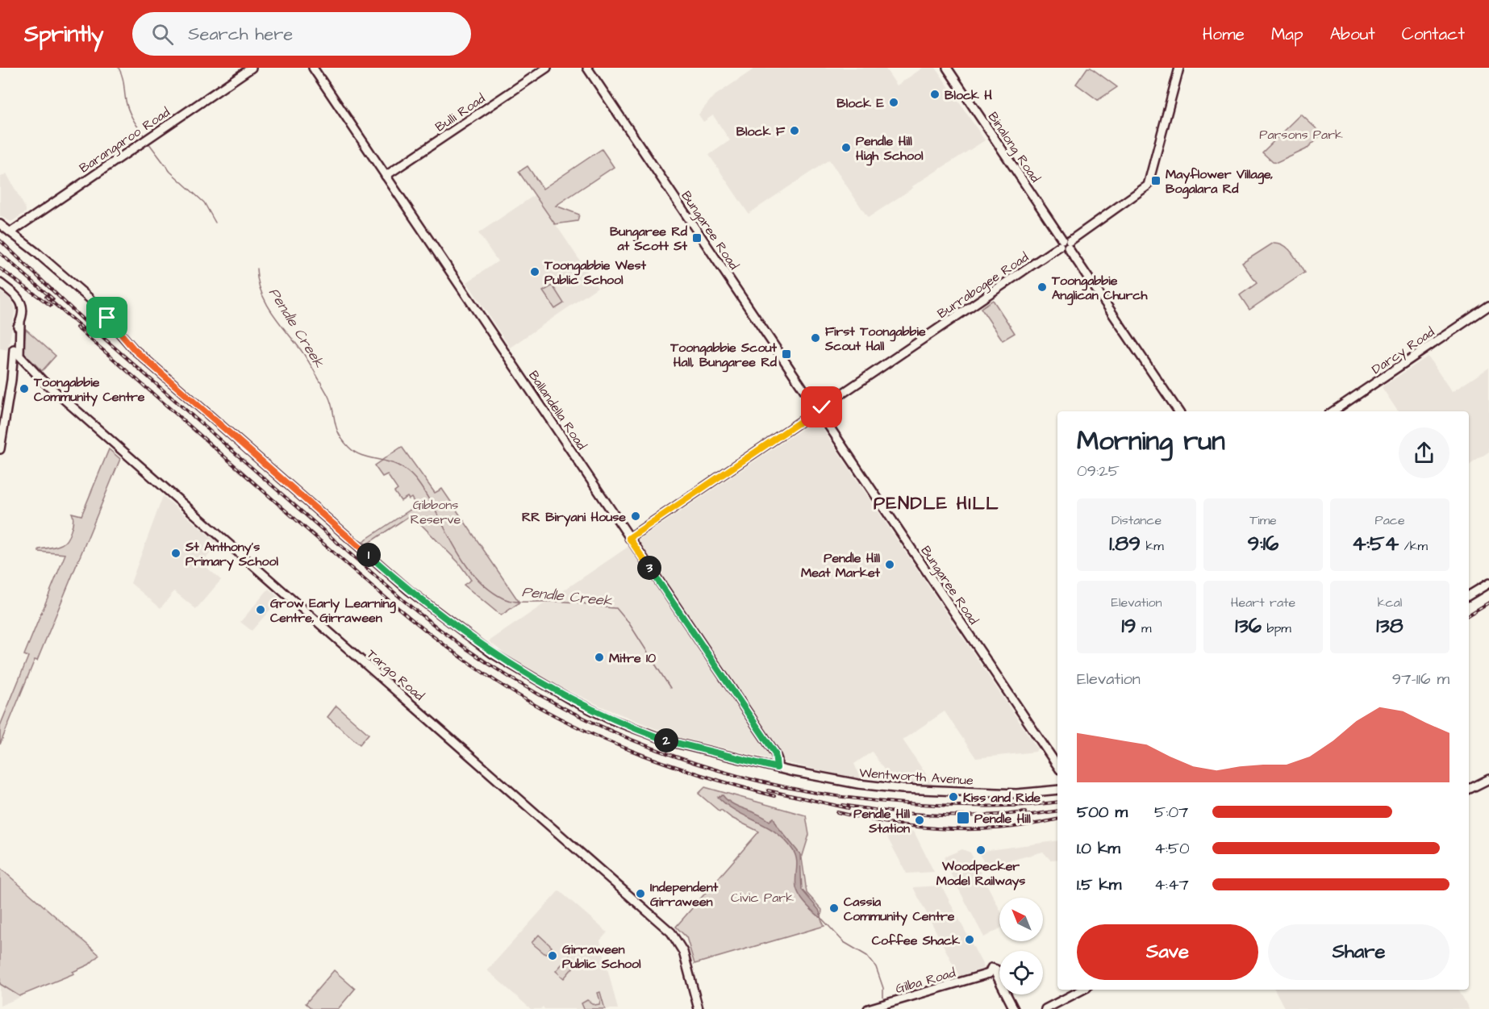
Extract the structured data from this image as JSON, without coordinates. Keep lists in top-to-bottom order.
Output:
{
  "streets": {
    "street": [
      "Bulli Road",
      "Barangaroo Road",
      "Binalong Road",
      "Bungaree Road",
      "Burrabogee Road",
      "Darcy Road",
      "Ballandella Road",
      "Targo Road",
      "Wentworth Avenue",
      "Gilba Road"
    ]
  },
  "crossings": [
    ["Bulli Road", "Ballandella Road"],
    ["Barangaroo Road", "Wentworth Avenue"],
    ["Binalong Road", "Burrabogee Road"],
    ["Bungaree Road", "Burrabogee Road"],
    ["Burrabogee Road", "Ballandella Road"],
    ["Ballandella Road", "Wentworth Avenue"]
  ],
  "districts": ["PENDLE HILL"],
  "water": ["Pendle Creek"],
  "parks": ["Parsons Park", "Gibbons Reserve", "Civic Park"],
  "places": {
    "other": [
      "Block H",
      "Block E",
      "Block F",
      "Pendle Hill High School",
      "Toongabbie West Public School",
      "Toongabbie Anglican Church",
      "First Toongabbie Scout Hall",
      "Toongabbie Community Centre",
      "RR Biryani House",
      "St Anthony's Primary School",
      "Pendle Hill Meat Market",
      "Grow Early Learning Centre, Girraween",
      "Mitre 10",
      "Kiss and Ride",
      "Pendle Hill Station",
      "Woodpecker Model Railways",
      "Independent Girraween",
      "Cassia Community Centre",
      "Coffee Shack",
      "Girraween Public School"
    ],
    "transit": [
      "Mayflower Village, Bogalara Rd",
      "Bungaree Rd at Scott St",
      "Toongabbie Scout Hall, Bungaree Rd",
      "Pendle Hill"
    ]
  },
  "north": "top left",
  "page": {
    "header": "Sprintly",
    "search": "Search here",
    "nav": [
      "Home",
      "Map",
      "About",
      "Contact"
    ],
    "heading": ["Morning run", "09:25"],
    "stats": [
      ["Distance", "1.89 km"],
      ["Time", "9:16"],
      ["Pace", "4:54 /km"],
      ["Elevation", "19 m"],
      ["Heart rate", "136 bpm"],
      ["kcal", "138"]
    ],
    "pins": ["1", "3", "2"],
    "chart": ["Elevation", "97–116 m"],
    "list": [
      {
        "name": "500 m",
        "note": "5:07"
      },
      {
        "name": "1.0 km",
        "note": "4:50"
      },
      {
        "name": "1.5 km",
        "note": "4:47"
      }
    ],
    "buttons": ["Save", "Share"]
  }
}
